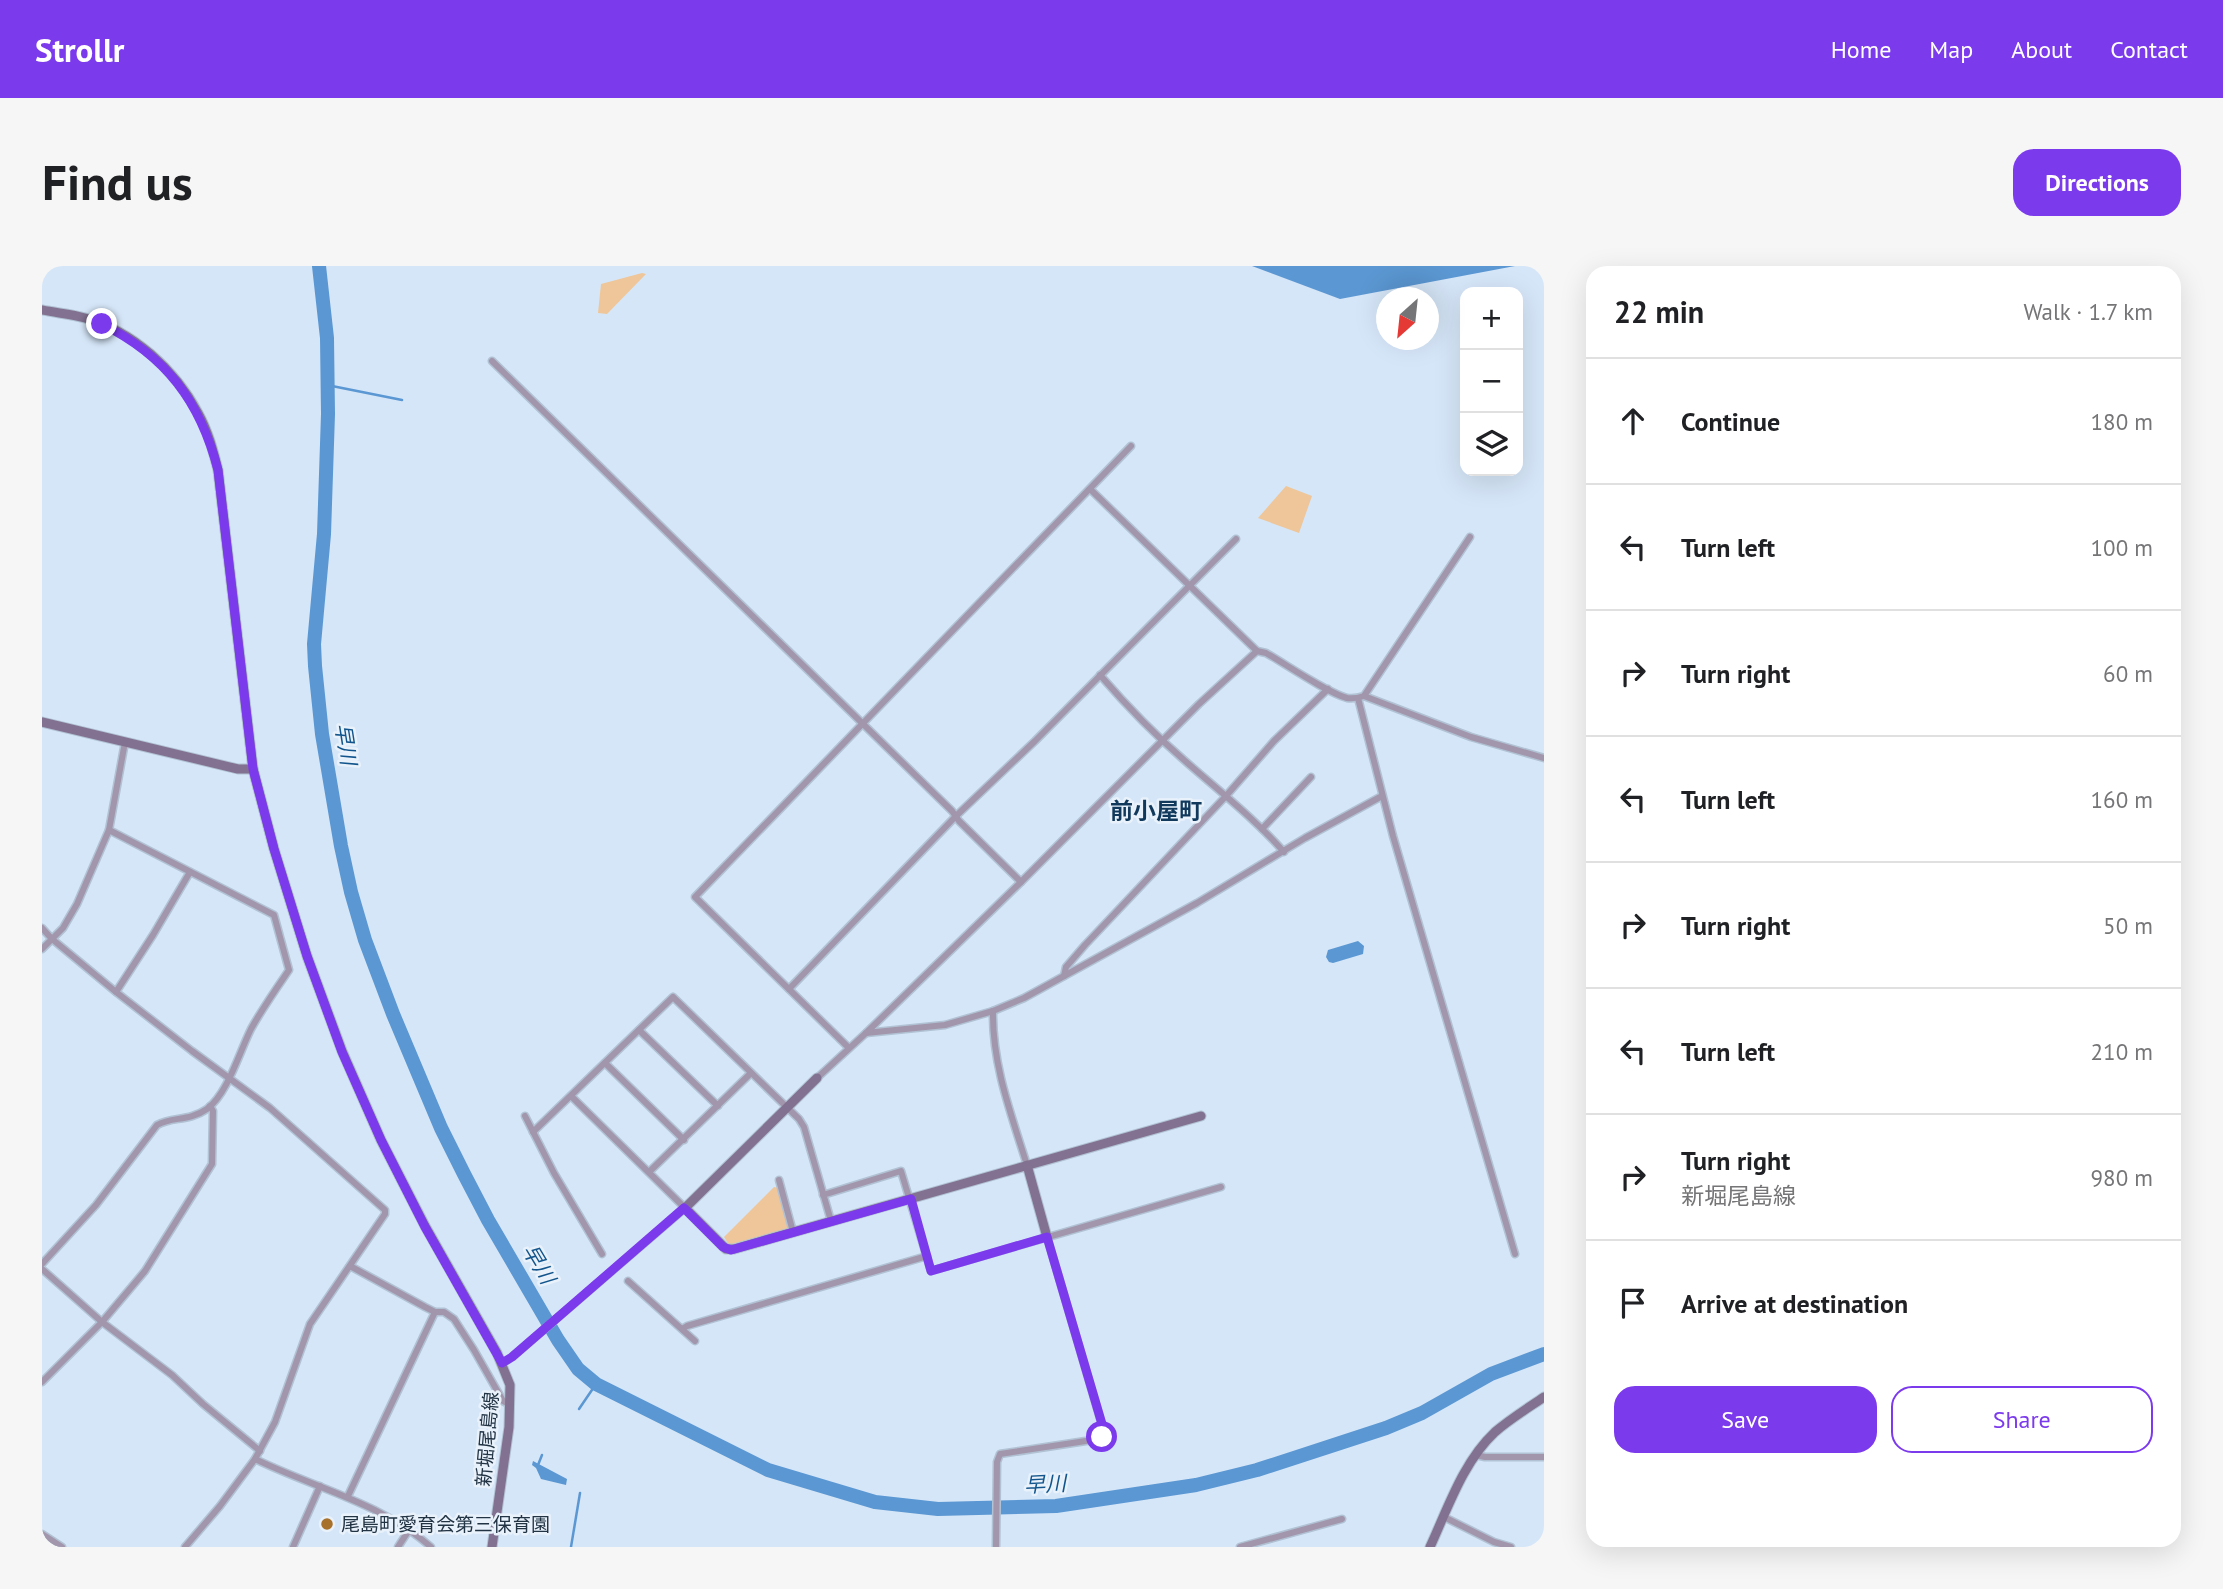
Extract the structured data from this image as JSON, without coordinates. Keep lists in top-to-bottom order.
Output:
{
  "streets": {
    "main road": ["新堀尾島線"]
  },
  "districts": ["前小屋町"],
  "water": ["早川"],
  "places": ["尾島町愛育会第三保育園"],
  "north": "bottom left",
  "page": {
    "header": "Strollr",
    "nav": [
      "Home",
      "Map",
      "About",
      "Contact"
    ],
    "buttons": [
      "Directions",
      ["Save", "Share"]
    ],
    "title": "Find us",
    "heading": ["22 min", "Walk · 1.7 km"],
    "map_buttons": ["+", "−"],
    "list": [
      ["Continue", "180 m"],
      ["Turn left", "100 m"],
      ["Turn right", "60 m"],
      ["Turn left", "160 m"],
      ["Turn right", "50 m"],
      ["Turn left", "210 m"],
      ["Turn right", "新堀尾島線", "980 m"],
      "Arrive at destination"
    ]
  }
}
